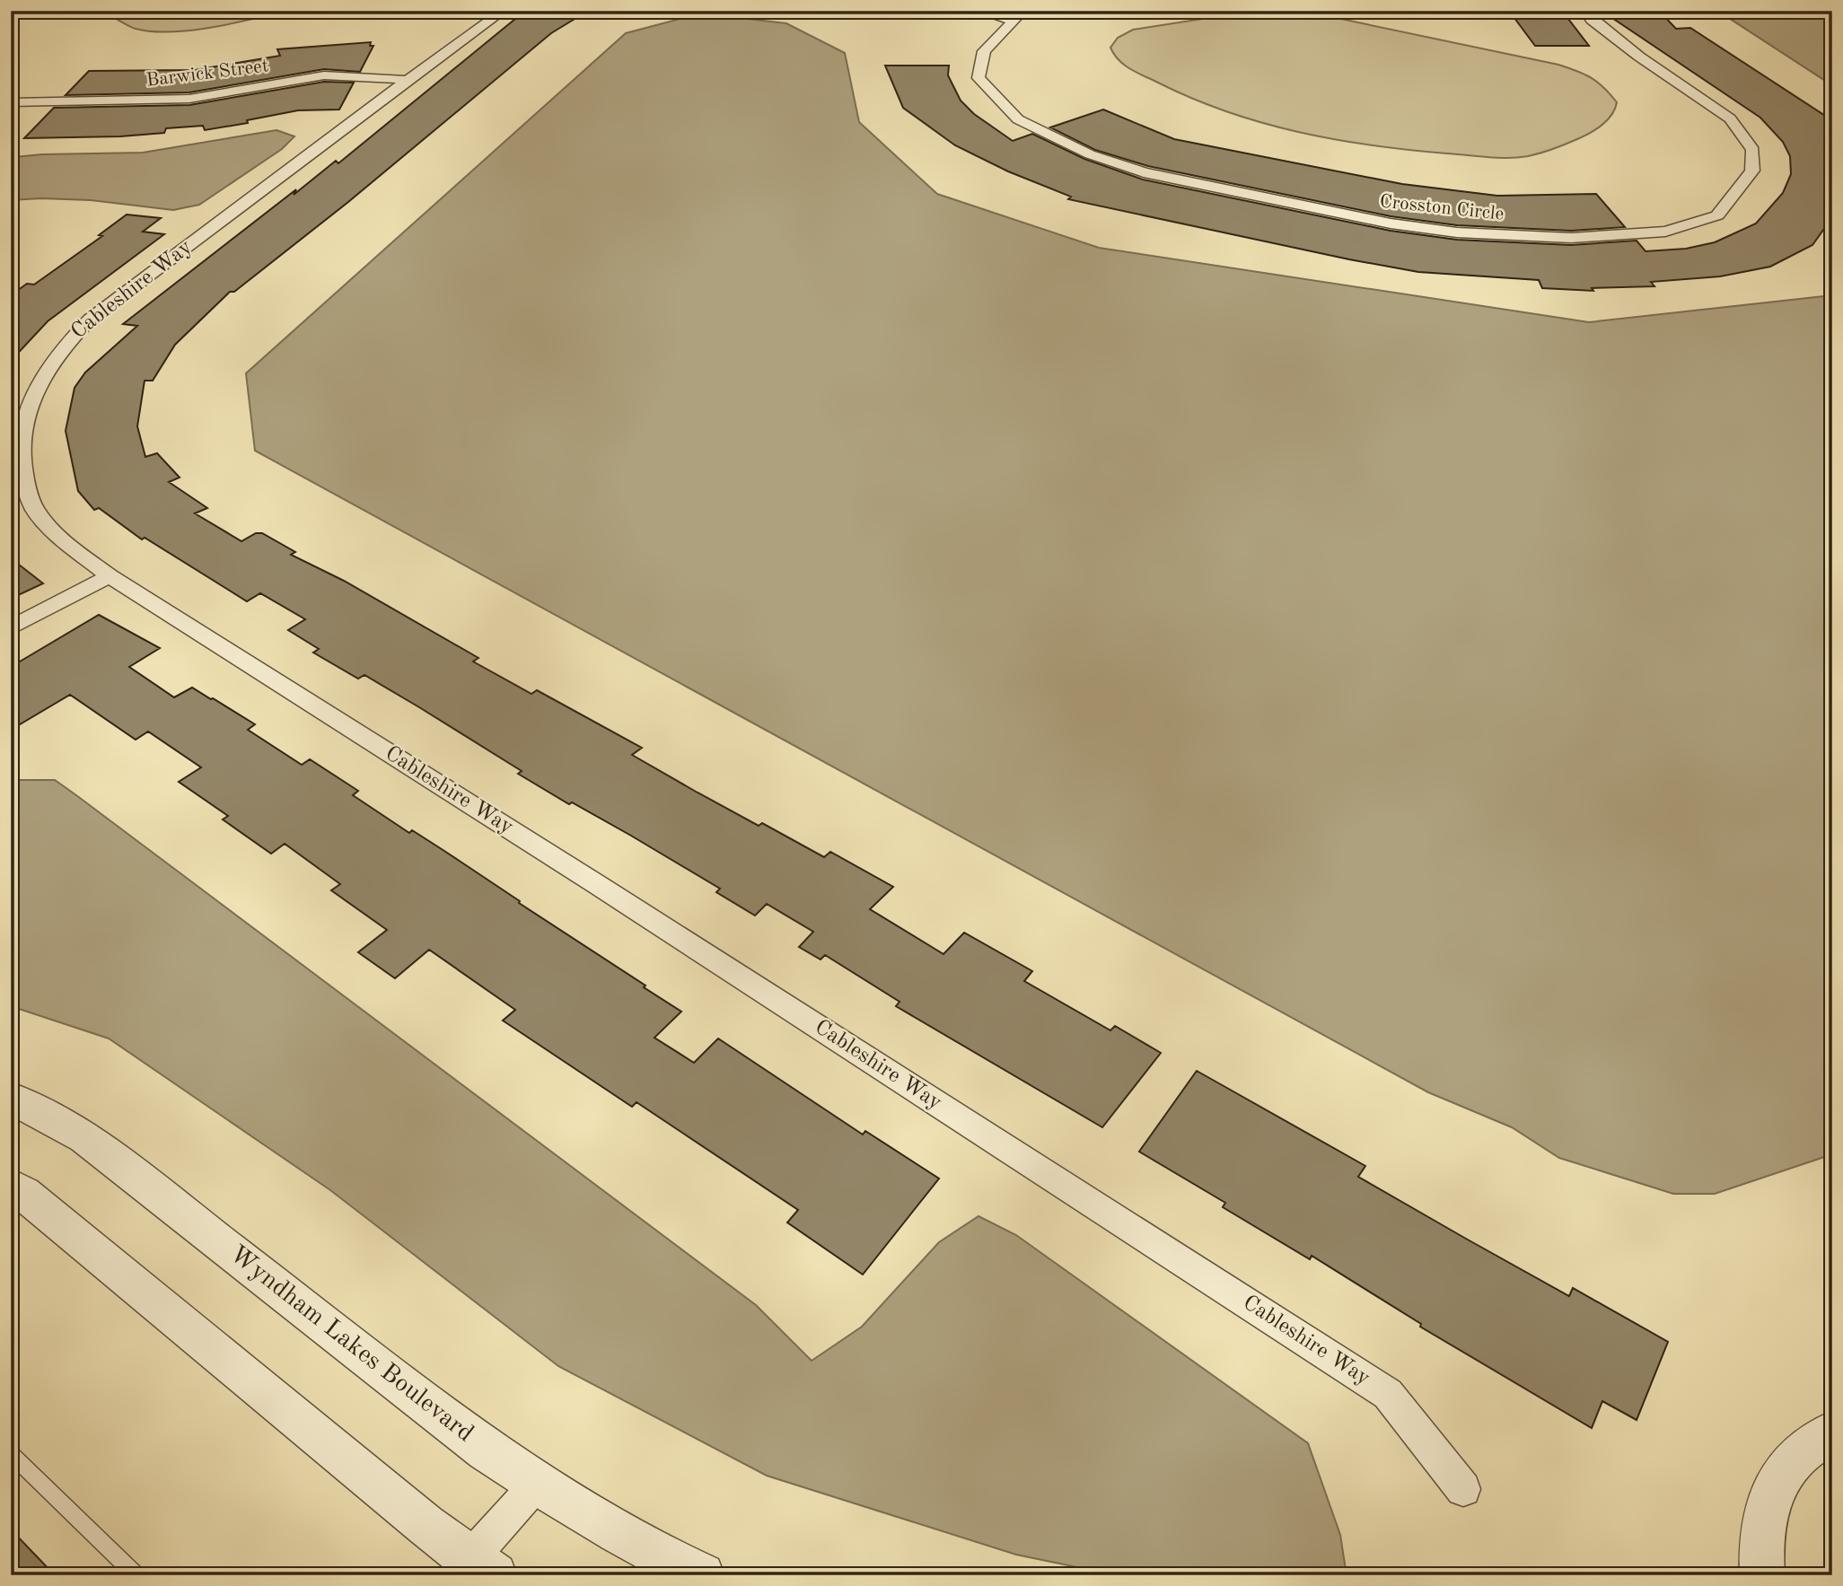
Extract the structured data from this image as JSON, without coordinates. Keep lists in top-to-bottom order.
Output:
{
  "streets": {
    "street": [
      "Barwick Street",
      "Crosston Circle",
      "Cableshire Way",
      "Wyndham Lakes Boulevard"
    ]
  },
  "crossings": [
    ["Barwick Street", "Cableshire Way"]
  ]
}
